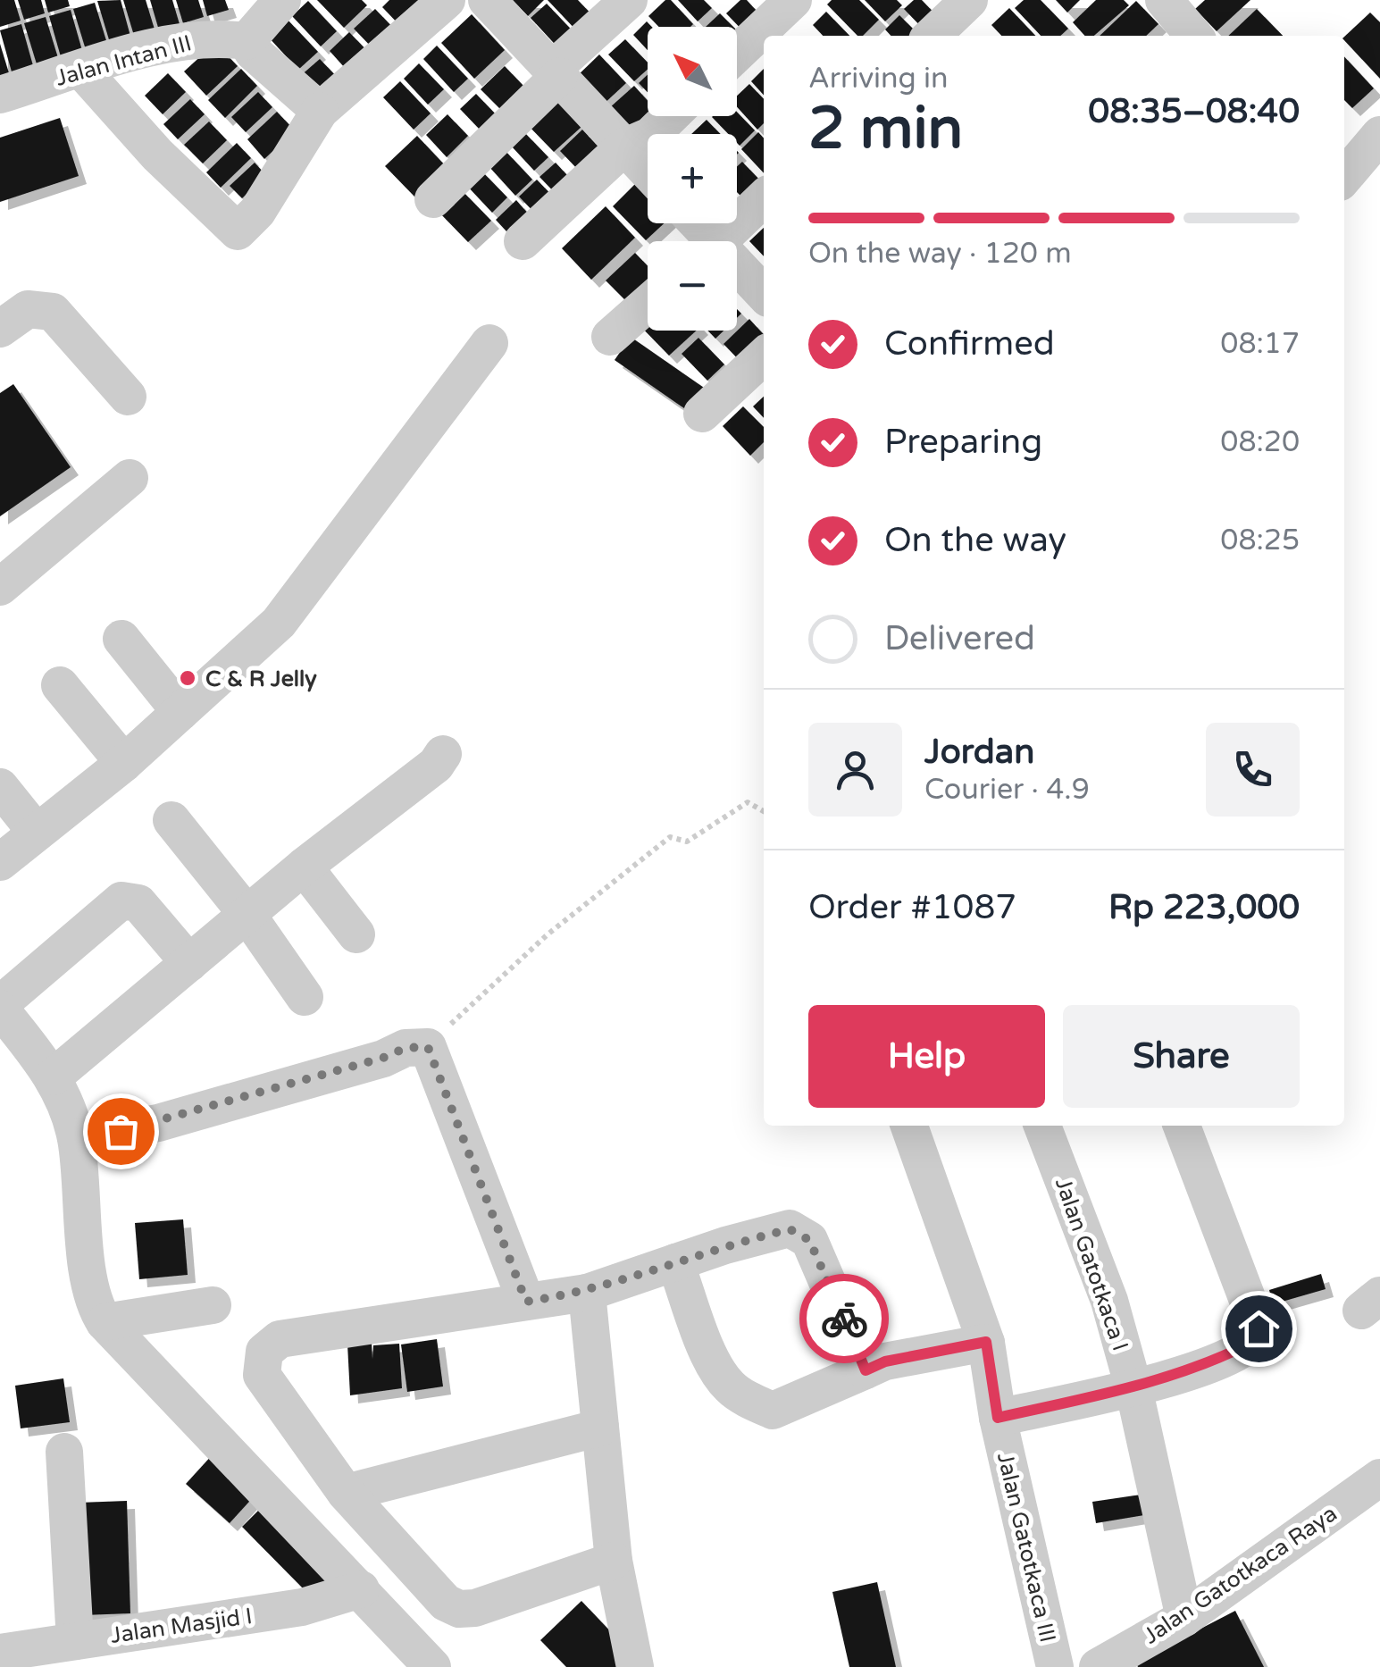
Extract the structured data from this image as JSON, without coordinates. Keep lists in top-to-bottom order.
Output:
{
  "streets": {
    "street": [
      "Jalan Intan III",
      "Jalan Gatotkaca I",
      "Jalan Gatotkaca III",
      "Jalan Gatotkaca Raya",
      "Jalan Masjid I"
    ]
  },
  "crossings": [
    ["Jalan Gatotkaca I", "Jalan Gatotkaca Raya"]
  ],
  "places": ["C & R Jelly"],
  "north": "top left",
  "page": {
    "map_buttons": ["+", "−"],
    "heading": ["2 min", "Arriving in", "08:35–08:40"],
    "panel": [
      "Jordan",
      "Courier · 4.9",
      "Order #1087",
      "Rp 223,000"
    ],
    "bar": "On the way · 120 m",
    "list": [
      ["Confirmed", "08:17"],
      ["Preparing", "08:20"],
      ["On the way", "08:25"],
      "Delivered"
    ],
    "buttons": ["Help", "Share"]
  }
}
